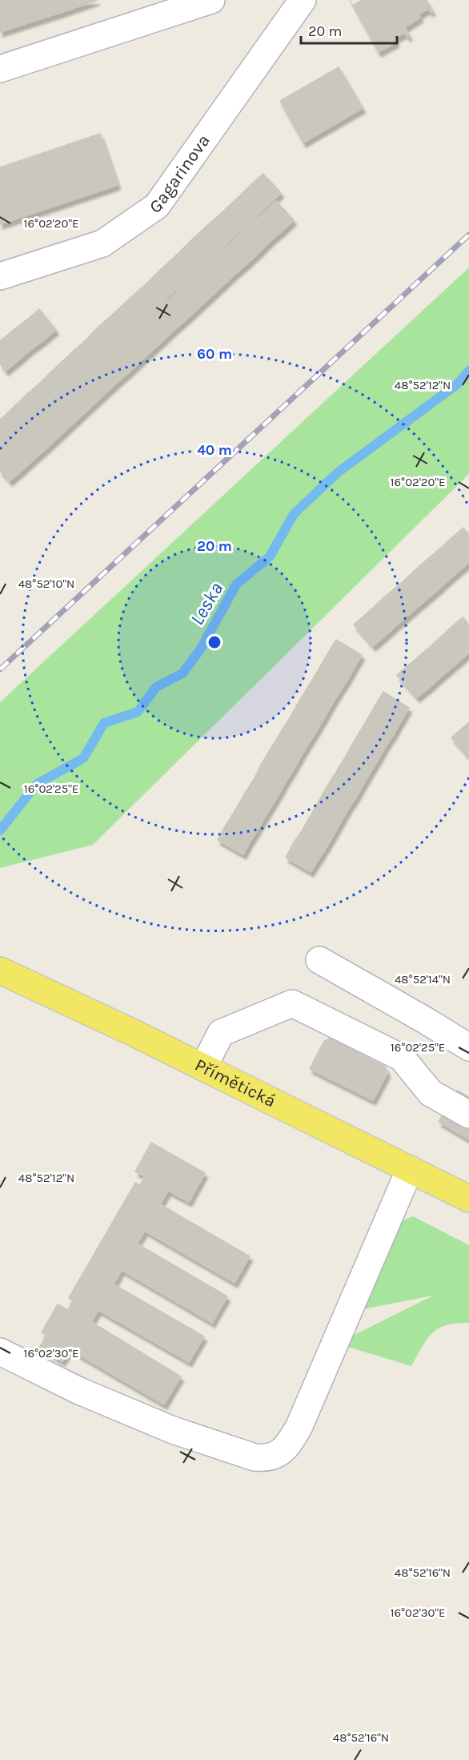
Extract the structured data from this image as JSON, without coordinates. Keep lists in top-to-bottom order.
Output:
{
  "streets": {
    "main road": ["Přímětická"],
    "street": ["Gagarinova"]
  },
  "water": ["Leska"],
  "scale_bar": "20 m",
  "coordinates": [
    "16°02'20\"E",
    "48°52'12\"N",
    "48°52'10\"N",
    "16°02'25\"E",
    "48°52'14\"N",
    "16°02'30\"E",
    "48°52'16\"N"
  ],
  "rings": ["60 m", "40 m", "20 m"]
}
